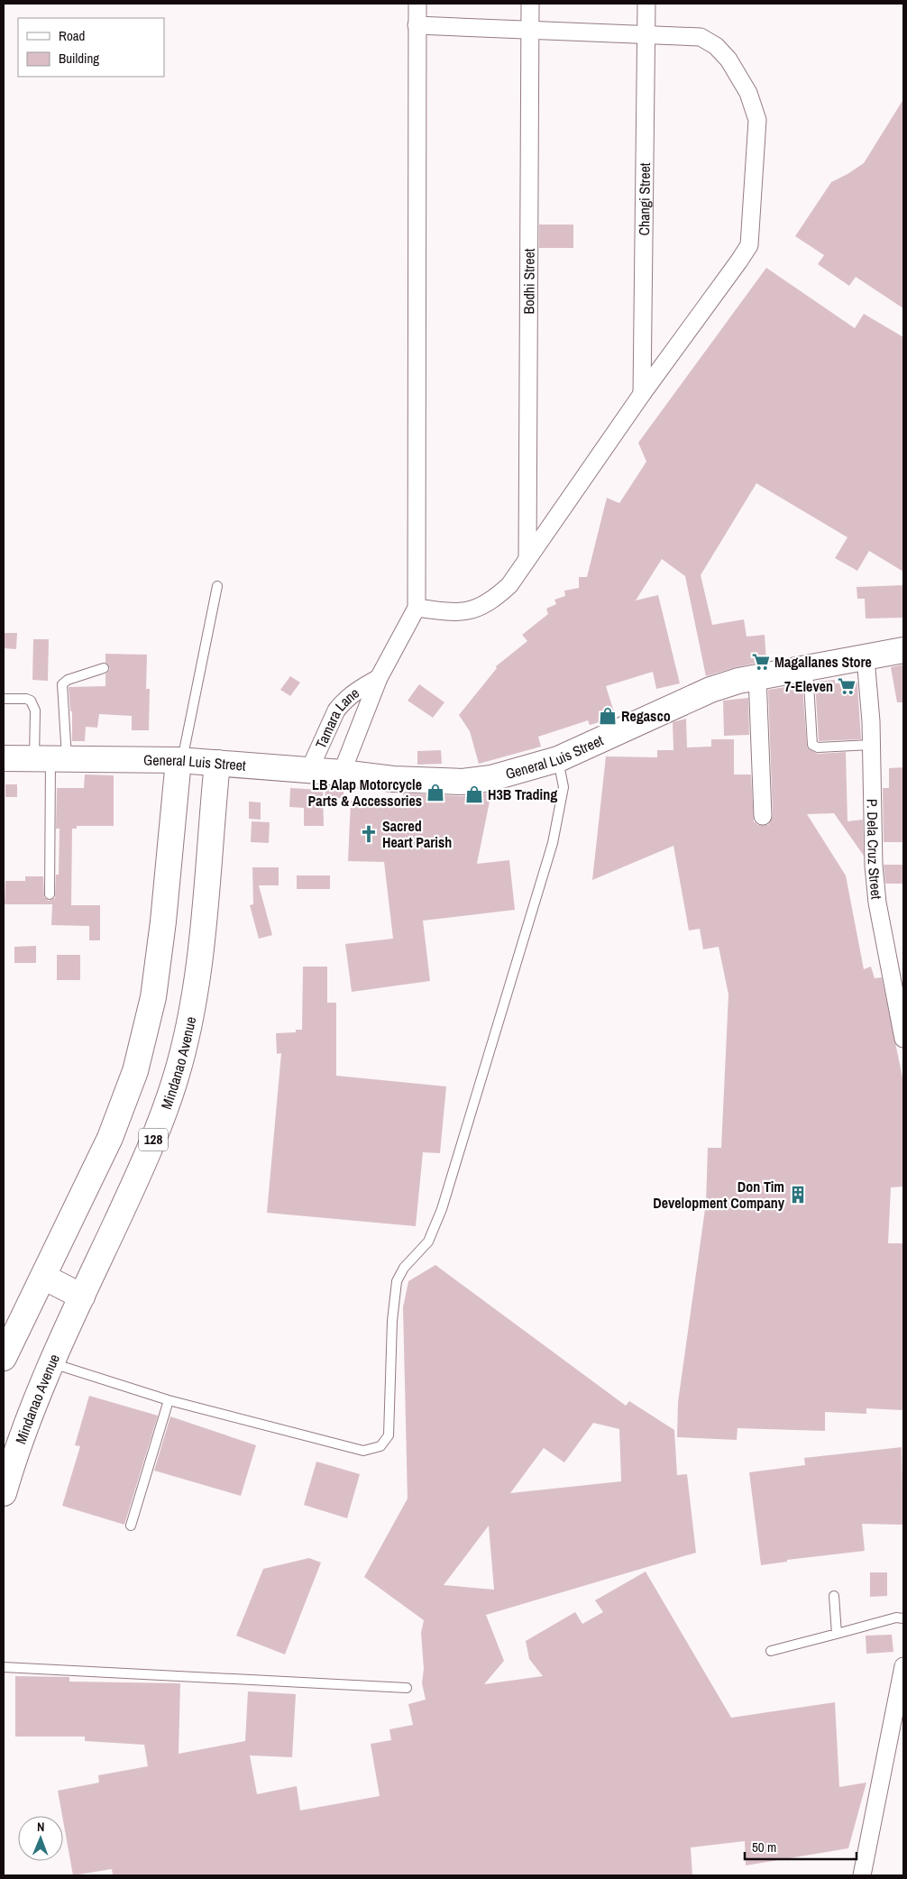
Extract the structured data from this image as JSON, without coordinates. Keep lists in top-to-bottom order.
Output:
{
  "streets": {
    "main road": ["General Luis Street", "Mindanao Avenue", "128"],
    "street": [
      "Changi Street",
      "Bodhi Street",
      "Tamara Lane",
      "P. Dela Cruz Street"
    ]
  },
  "crossings": [
    ["Tamara Lane", "General Luis Street"],
    ["General Luis Street", "P. Dela Cruz Street"],
    ["General Luis Street", "Mindanao Avenue"]
  ],
  "places": {
    "supermarket": ["Magallanes Store", "7-Eleven"],
    "shop": ["Regasco", "LB Alap Motorcycle Parts & Accessories", "H3B Trading"],
    "church": ["Sacred Heart Parish"],
    "building": ["Don Tim Development Company"]
  },
  "legend": ["Road", "Building"],
  "scale_bar": "50 m",
  "north": "top"
}
